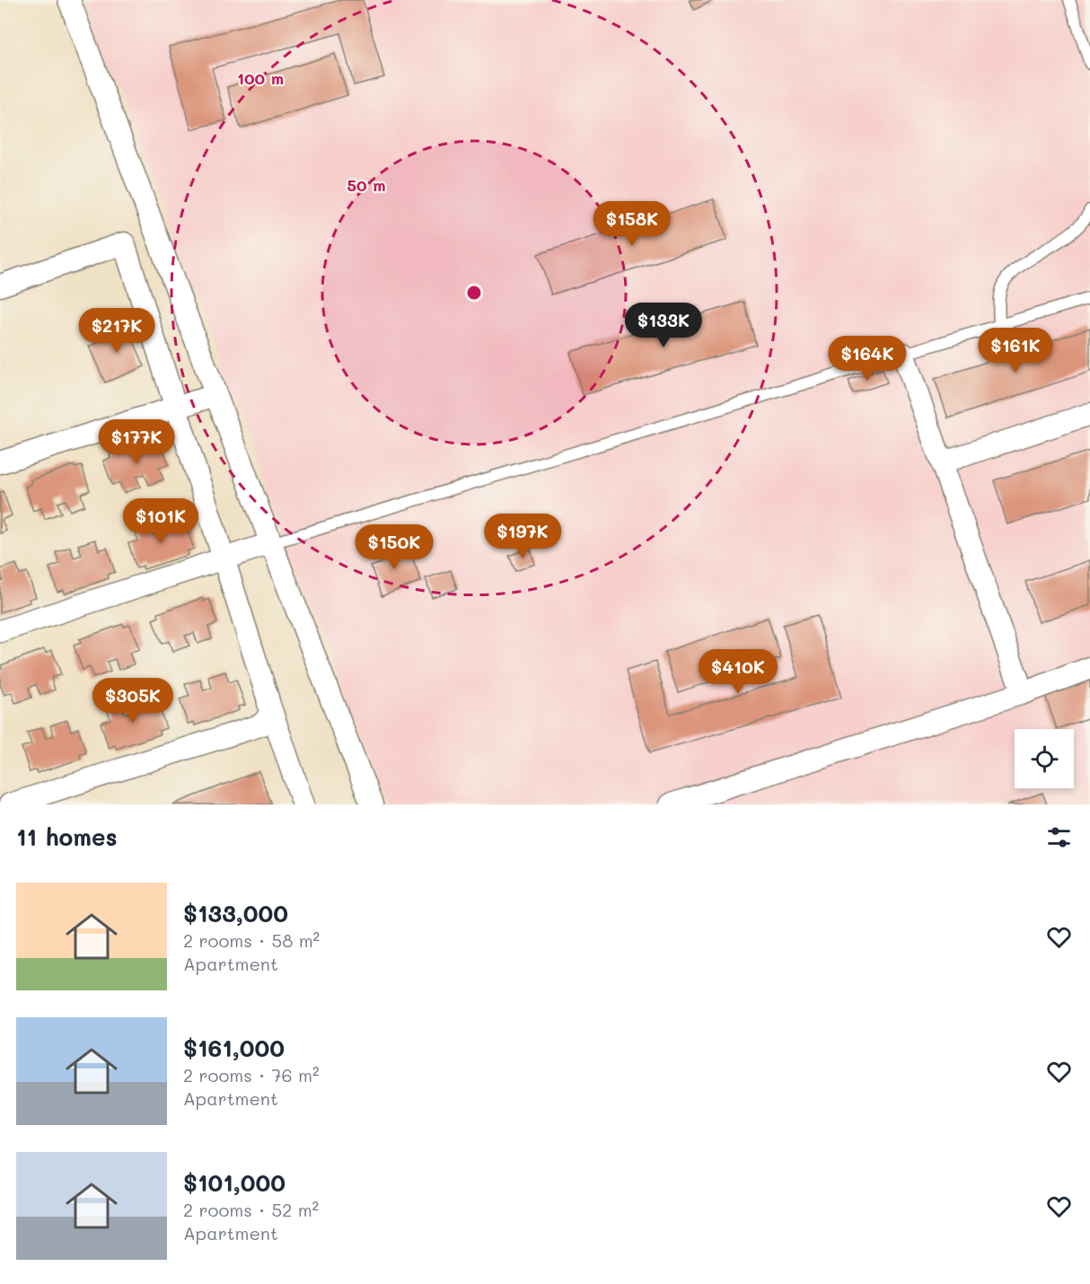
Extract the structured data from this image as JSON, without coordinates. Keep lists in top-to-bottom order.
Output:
{
  "page": {
    "price": [
      "$158K",
      "$133K",
      "$217K",
      "$161K",
      "$164K",
      "$177K",
      "$101K",
      "$197K",
      "$150K",
      "$410K",
      "$305K"
    ],
    "heading": "11 homes",
    "list": [
      {
        "name": "$133,000",
        "note": "2 rooms · 58 m² · Apartment"
      },
      {
        "name": "$161,000",
        "note": "2 rooms · 76 m² · Apartment"
      },
      {
        "name": "$101,000",
        "note": "2 rooms · 52 m² · Apartment"
      }
    ]
  },
  "rings": ["100 m", "50 m"]
}
